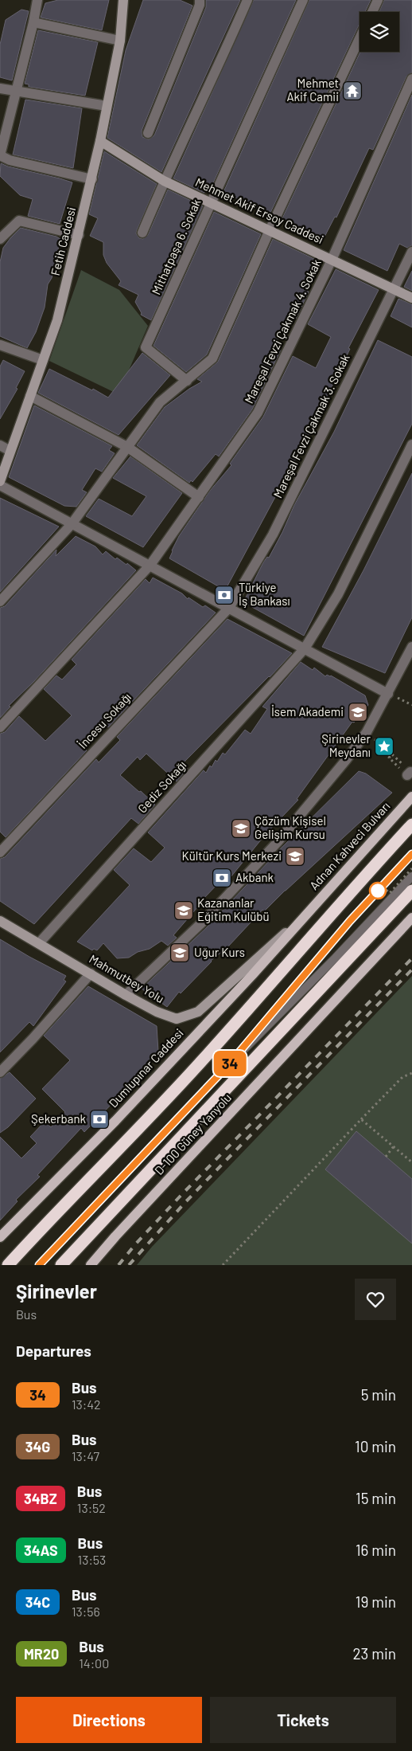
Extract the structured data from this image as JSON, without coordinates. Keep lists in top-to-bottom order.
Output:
{
  "streets": {
    "main road": ["Adnan Kahveci Bulvarı", "Dumlupınar Caddesi", "D-100 Güney Yanyolu"],
    "street": [
      "Mehmet Akif Ersoy Caddesi",
      "Fetih Caddesi",
      "Mithatpaşa 6. Sokak",
      "Mareşal Fevzi Çakmak 4. Sokak",
      "Mareşal Fevzi Çakmak 3. Sokak",
      "İncesu Sokağı",
      "Gediz Sokağı",
      "Mahmutbey Yolu"
    ]
  },
  "crossings": [
    ["Mehmet Akif Ersoy Caddesi", "Fetih Caddesi"],
    ["Mehmet Akif Ersoy Caddesi", "Mithatpaşa 6. Sokak"],
    ["Mehmet Akif Ersoy Caddesi", "Mareşal Fevzi Çakmak 4. Sokak"],
    ["Mehmet Akif Ersoy Caddesi", "Mareşal Fevzi Çakmak 3. Sokak"],
    ["Mareşal Fevzi Çakmak 3. Sokak", "İncesu Sokağı"],
    ["Gediz Sokağı", "Mahmutbey Yolu"],
    ["Adnan Kahveci Bulvarı", "Mahmutbey Yolu"],
    ["Adnan Kahveci Bulvarı", "Dumlupınar Caddesi"],
    ["Mahmutbey Yolu", "Dumlupınar Caddesi"]
  ],
  "places": {
    "temple": ["Mehmet Akif Camii"],
    "bank": ["Türkiye İş Bankası", "Akbank", "Şekerbank"],
    "school or university": [
      "İsem Akademi",
      "Çözüm Kişisel Gelişim Kursu",
      "Kültür Kurs Merkezi",
      "Kazananlar Eğitim Kulübü",
      "Uğur Kurs"
    ],
    "place": ["Şirinevler Meydanı"]
  },
  "lines": ["bus line 34"],
  "page": {
    "on_map": "34",
    "heading": [
      ["Şirinevler", "Bus"],
      "Departures"
    ],
    "list": [
      {
        "mark": "34",
        "name": "Bus",
        "note": "13:42",
        "value": "5 min"
      },
      {
        "mark": "34G",
        "name": "Bus",
        "note": "13:47",
        "value": "10 min"
      },
      {
        "mark": "34BZ",
        "name": "Bus",
        "note": "13:52",
        "value": "15 min"
      },
      {
        "mark": "34AS",
        "name": "Bus",
        "note": "13:53",
        "value": "16 min"
      },
      {
        "mark": "34C",
        "name": "Bus",
        "note": "13:56",
        "value": "19 min"
      },
      {
        "mark": "MR20",
        "name": "Bus",
        "note": "14:00",
        "value": "23 min"
      }
    ],
    "buttons": ["Directions", "Tickets"]
  }
}
